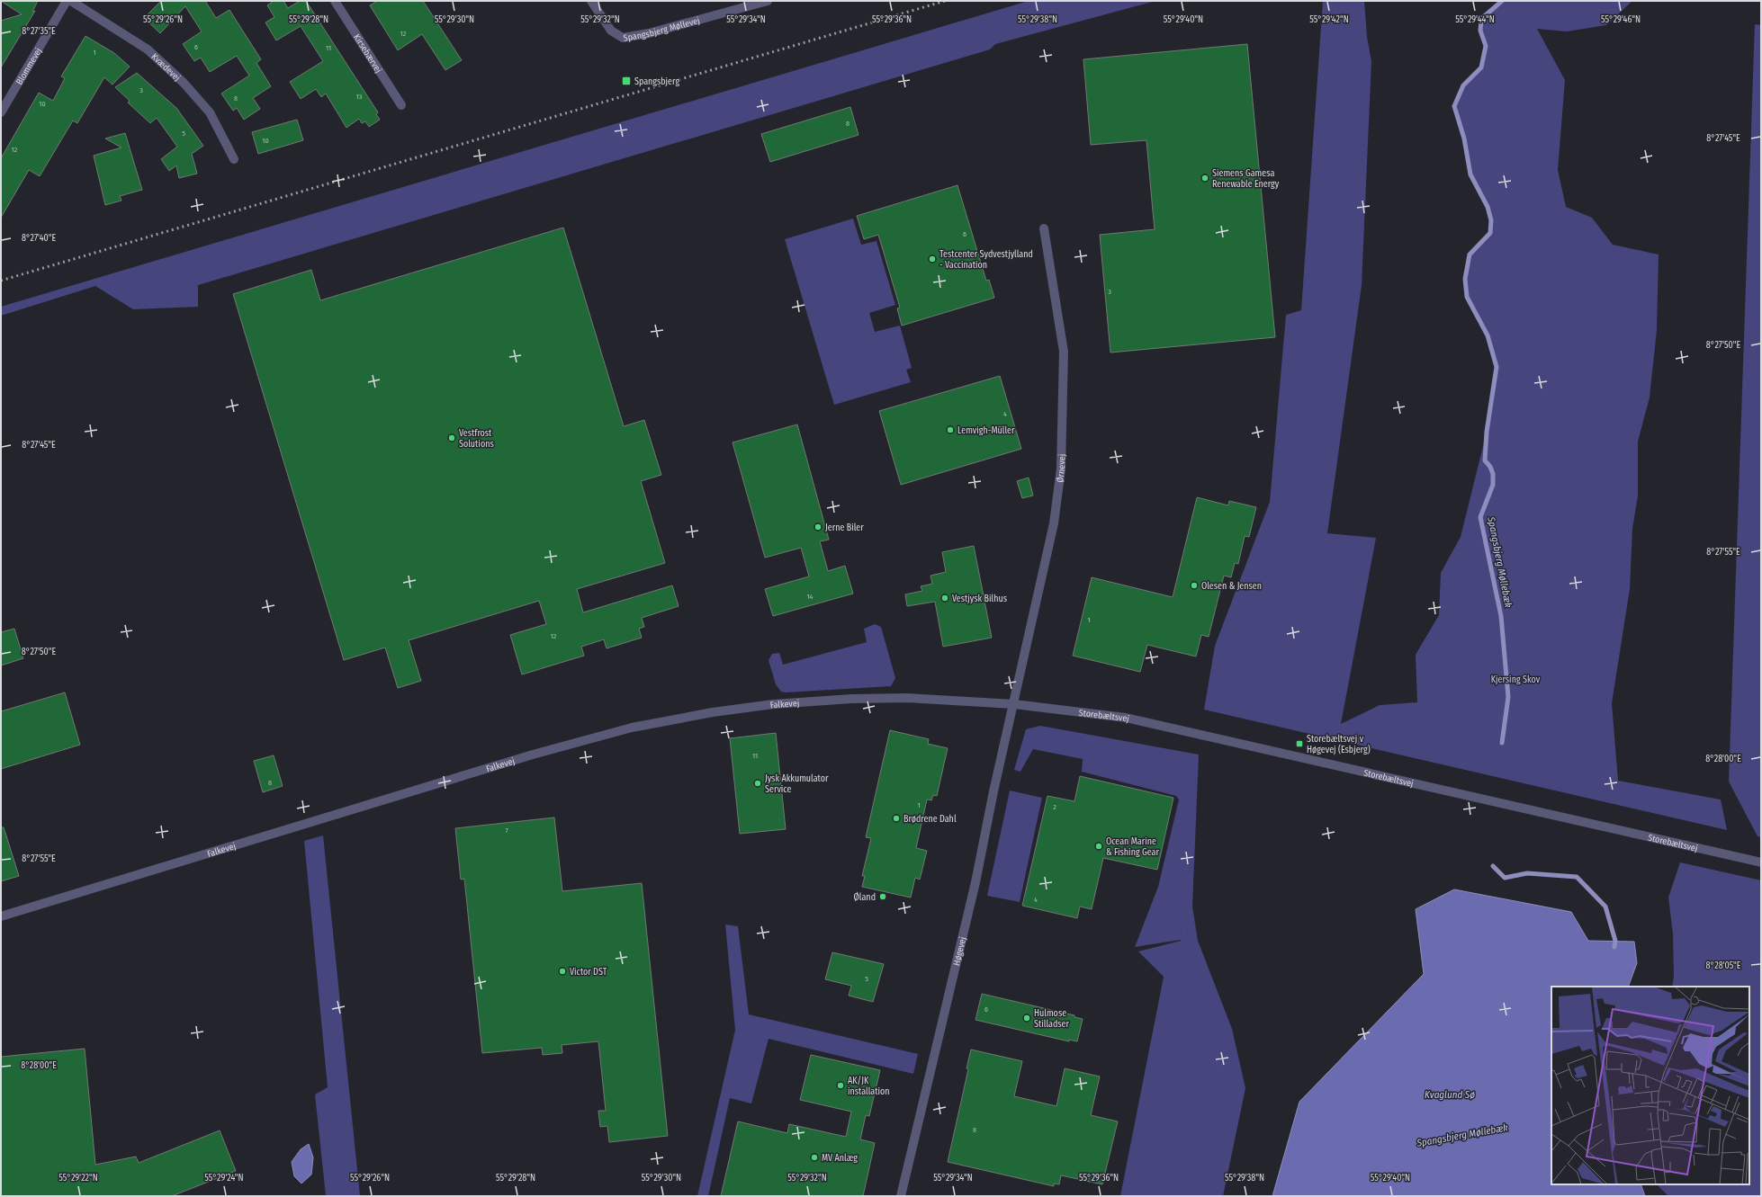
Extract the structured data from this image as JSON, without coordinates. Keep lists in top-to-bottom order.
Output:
{
  "streets": {
    "street": [
      "Spangsbjerg Møllevej",
      "Kirsebærvej",
      "Blommevej",
      "Kvædevej",
      "Ørnevej",
      "Falkevej",
      "Storebæltsvej",
      "Høgevej"
    ]
  },
  "crossings": [
    ["Ørnevej", "Falkevej"],
    ["Ørnevej", "Storebæltsvej"],
    ["Ørnevej", "Høgevej"],
    ["Falkevej", "Storebæltsvej"],
    ["Falkevej", "Høgevej"],
    ["Storebæltsvej", "Høgevej"]
  ],
  "water": ["Spangsbjerg Møllebæk", "Kvaglund Sø"],
  "parks": ["Kjersing Skov"],
  "places": {
    "transit": ["Spangsbjerg", "Storebæltsvej v Høgevej (Esbjerg)"],
    "other": [
      "Siemens Gamesa Renewable Energy",
      "Testcenter Sydvestjylland - Vaccination",
      "Lemvigh-Müller",
      "Vestfrost Solutions",
      "Jerne Biler",
      "Olesen & Jensen",
      "Vestjysk Bilhus",
      "Jysk Akkumulator Service",
      "Brødrene Dahl",
      "Ocean Marine & Fishing Gear",
      "Øland",
      "Victor DST",
      "Hulmose Stilladser",
      "AK/JK installation",
      "MV Anlæg"
    ]
  },
  "house_numbers": [
    "12",
    "6",
    "11",
    "1",
    "3",
    "13",
    "8",
    "10",
    "8",
    "5",
    "10",
    "12",
    "6",
    "3",
    "4",
    "14",
    "1",
    "12",
    "11",
    "8",
    "1",
    "2",
    "7",
    "4",
    "5",
    "6",
    "8"
  ],
  "coordinates": [
    "55°29'26\"N",
    "55°29'28\"N",
    "55°29'30\"N",
    "55°29'32\"N",
    "55°29'34\"N",
    "55°29'36\"N",
    "55°29'38\"N",
    "55°29'40\"N",
    "55°29'42\"N",
    "55°29'44\"N",
    "55°29'46\"N",
    "8°27'35\"E",
    "8°27'45\"E",
    "8°27'40\"E",
    "8°27'50\"E",
    "8°27'55\"E",
    "8°28'00\"E",
    "8°28'05\"E",
    "55°29'22\"N",
    "55°29'24\"N"
  ]
}
